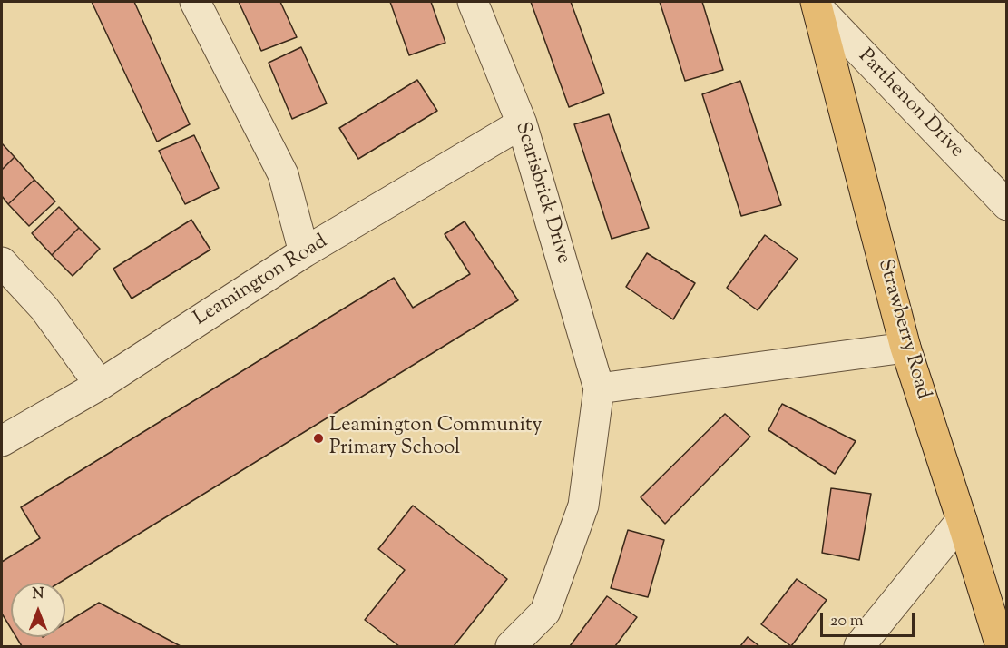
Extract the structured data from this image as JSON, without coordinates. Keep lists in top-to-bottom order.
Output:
{
  "streets": {
    "main road": ["Strawberry Road"],
    "street": ["Parthenon Drive", "Scarisbrick Drive", "Leamington Road"]
  },
  "crossings": [
    ["Parthenon Drive", "Strawberry Road"],
    ["Scarisbrick Drive", "Leamington Road"]
  ],
  "places": ["Leamington Community Primary School"],
  "scale_bar": "20 m",
  "north": "top"
}
